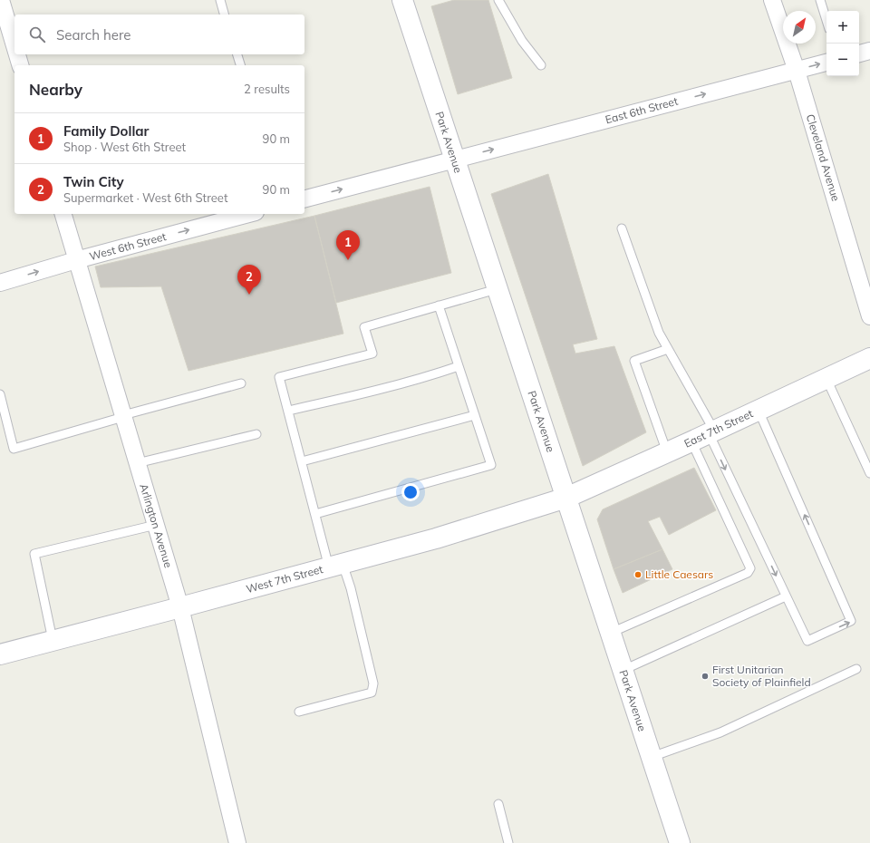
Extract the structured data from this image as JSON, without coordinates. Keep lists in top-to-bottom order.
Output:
{
  "streets": {
    "street": [
      "East 6th Street",
      "Park Avenue",
      "Cleveland Avenue",
      "West 6th Street",
      "East 7th Street",
      "Arlington Avenue",
      "West 7th Street"
    ]
  },
  "crossings": [
    ["East 6th Street", "Park Avenue"],
    ["East 6th Street", "Cleveland Avenue"],
    ["Park Avenue", "East 7th Street"],
    ["Park Avenue", "West 7th Street"],
    ["West 6th Street", "Arlington Avenue"],
    ["East 7th Street", "West 7th Street"],
    ["Arlington Avenue", "West 7th Street"]
  ],
  "one_way": ["East 6th Street", "West 6th Street"],
  "places": ["Little Caesars", "First Unitarian Society of Plainfield"],
  "north": "top right",
  "page": {
    "map_buttons": ["+", "−"],
    "search": "Search here",
    "heading": ["Nearby", "2 results"],
    "list": [
      {
        "mark": "1",
        "name": "Family Dollar",
        "note": "Shop · West 6th Street",
        "value": "90 m"
      },
      {
        "mark": "2",
        "name": "Twin City",
        "note": "Supermarket · West 6th Street",
        "value": "90 m"
      }
    ],
    "pins": ["1", "2"]
  }
}
